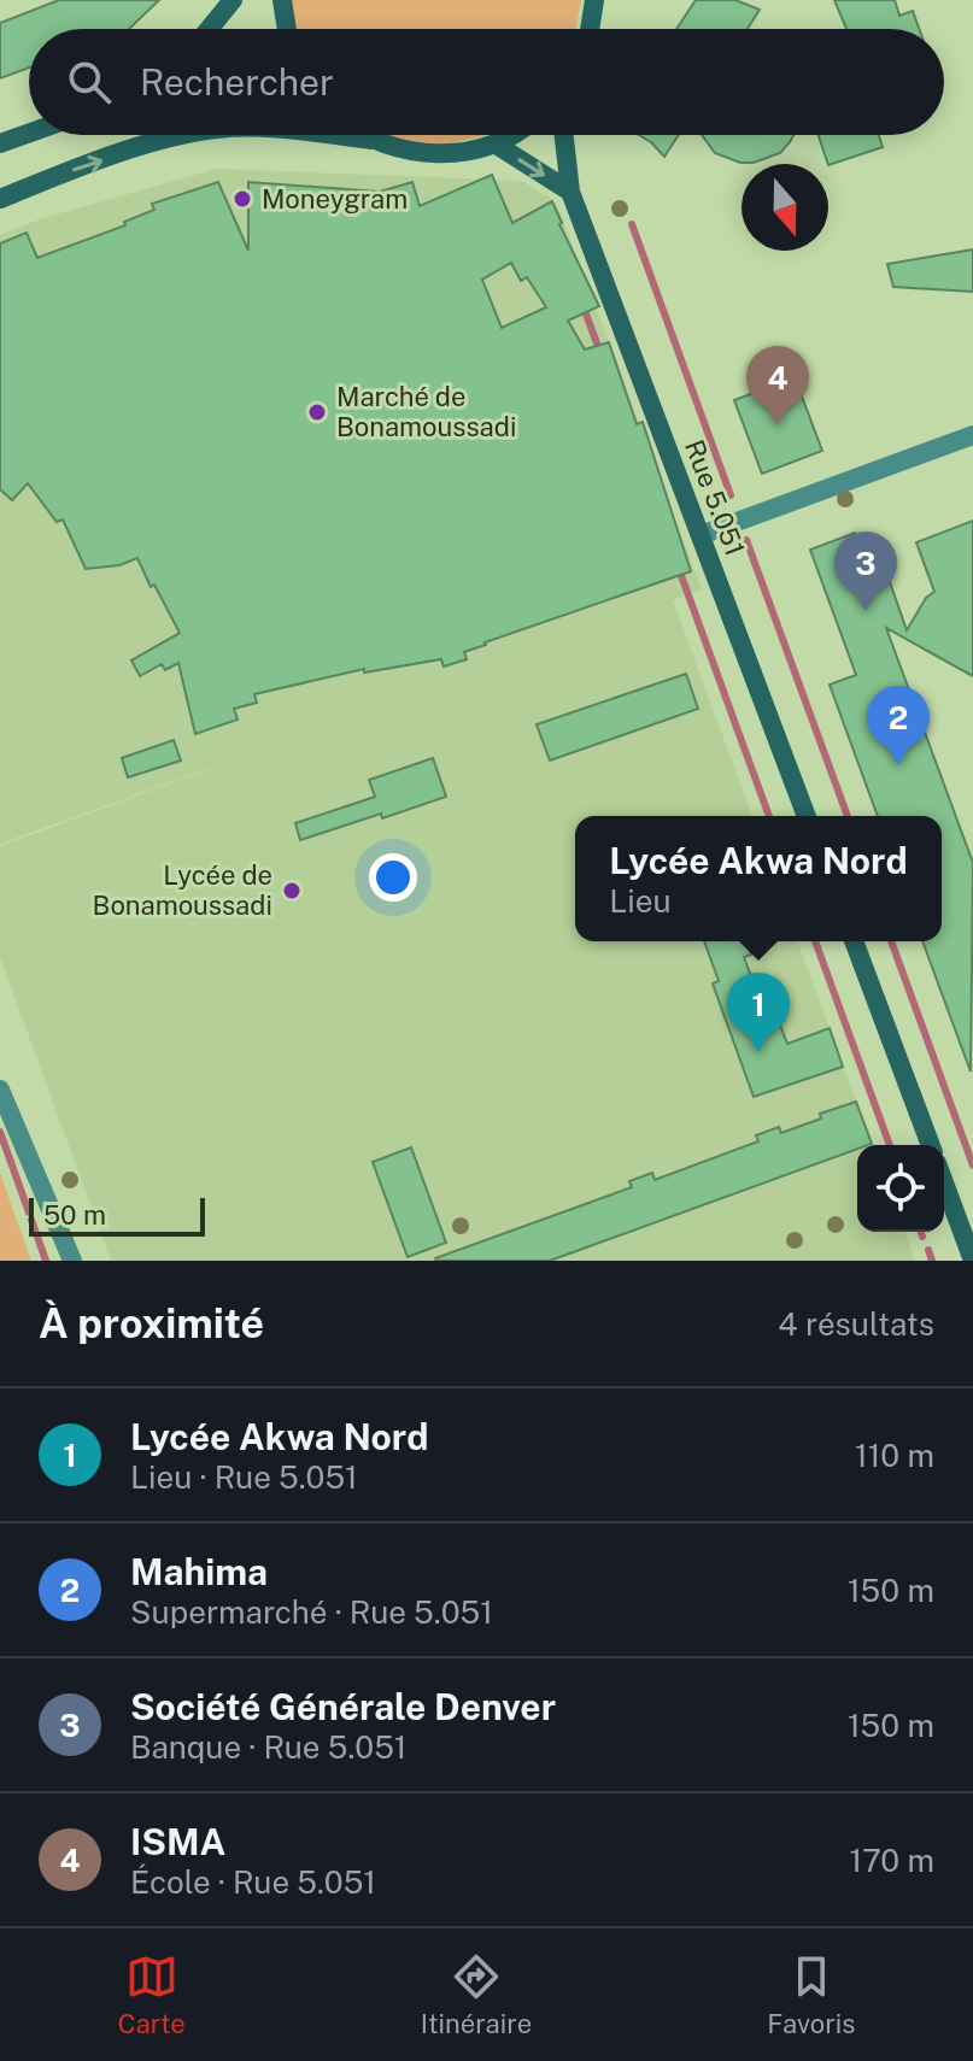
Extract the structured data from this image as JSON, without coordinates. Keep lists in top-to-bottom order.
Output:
{
  "streets": {
    "main road": ["Rue 5.051"]
  },
  "places": ["Moneygram", "Marché de Bonamoussadi", "Lycée de Bonamoussadi"],
  "scale_bar": "50 m",
  "north": "bottom",
  "page": {
    "search": "Rechercher",
    "pins": [
      "4",
      "3",
      "2",
      "1"
    ],
    "popup": ["Lycée Akwa Nord", "Lieu"],
    "scale": "50 m",
    "heading": ["À proximité", "4 résultats"],
    "list": [
      {
        "mark": "1",
        "name": "Lycée Akwa Nord",
        "note": "Lieu · Rue 5.051",
        "value": "110 m"
      },
      {
        "mark": "2",
        "name": "Mahima",
        "note": "Supermarché · Rue 5.051",
        "value": "150 m"
      },
      {
        "mark": "3",
        "name": "Société Générale Denver",
        "note": "Banque · Rue 5.051",
        "value": "150 m"
      },
      {
        "mark": "4",
        "name": "ISMA",
        "note": "École · Rue 5.051",
        "value": "170 m"
      }
    ],
    "nav": ["Carte", "Itinéraire", "Favoris"]
  }
}
